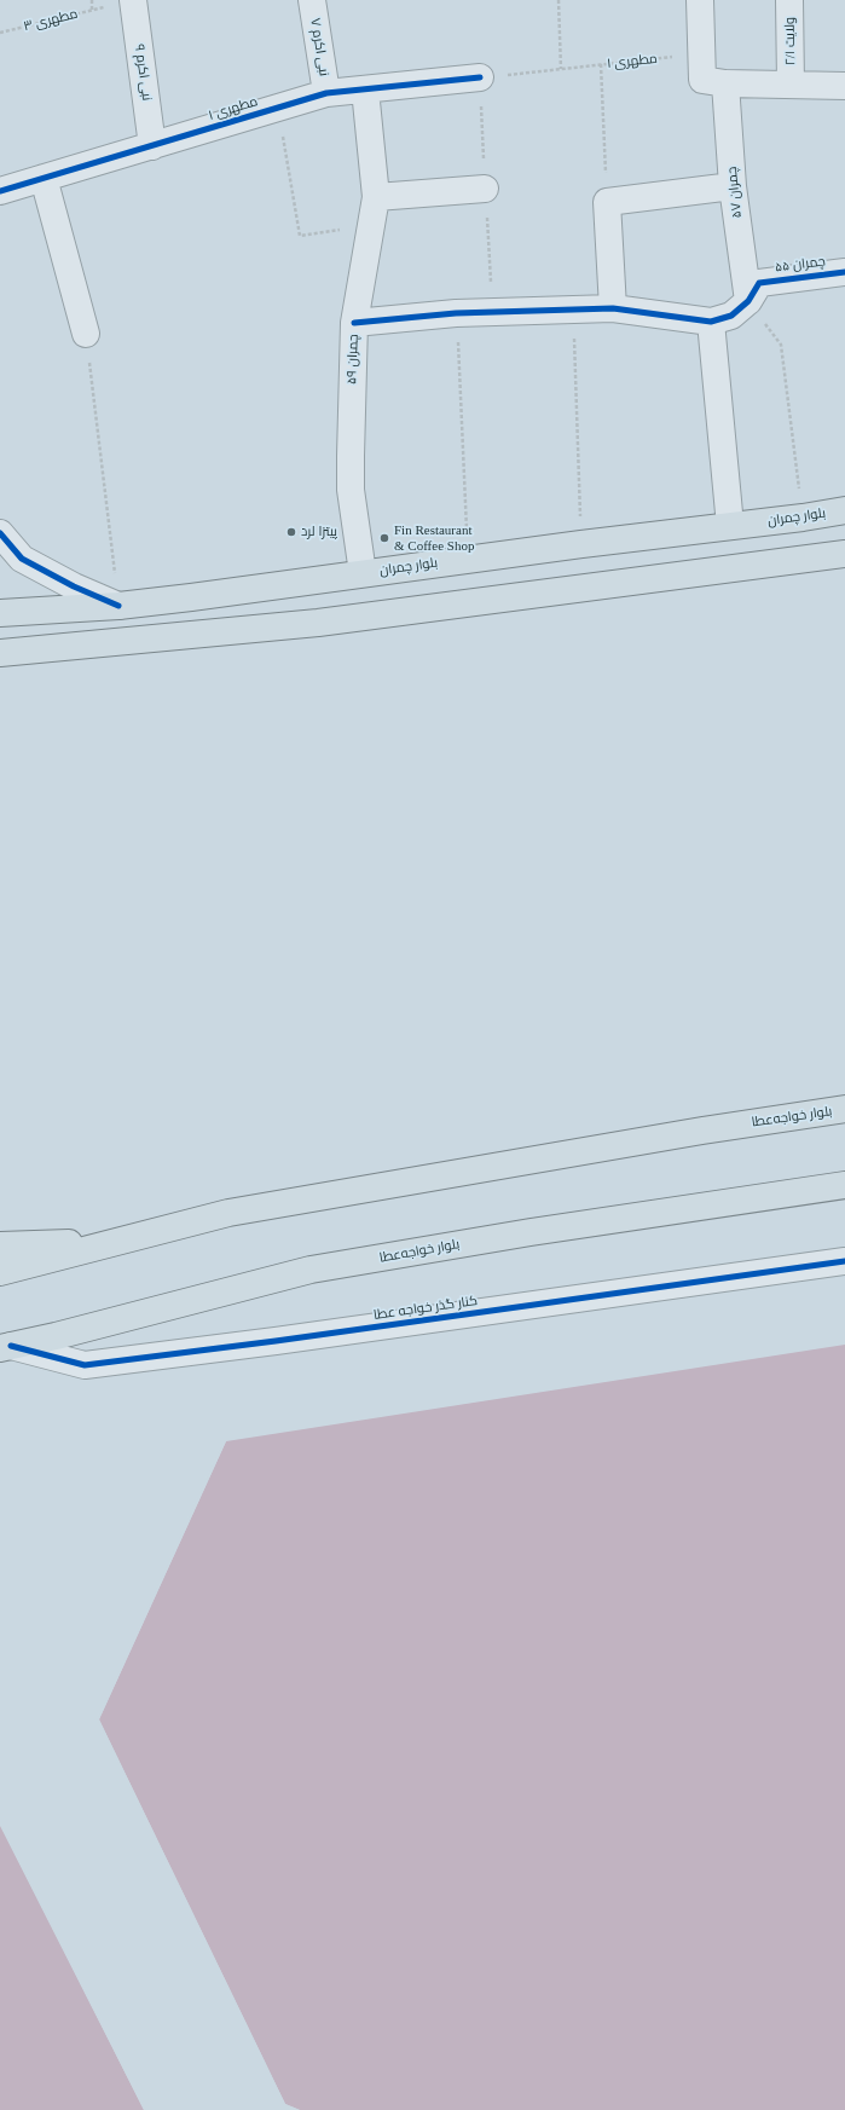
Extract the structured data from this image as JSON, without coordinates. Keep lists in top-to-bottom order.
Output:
{
  "streets": {
    "main road": ["بلوار چمران", "بلوار خواجه‌عطا"],
    "street": [
      "ولایت ۲/۱",
      "نبی اکرم ۷",
      "مطهری ۱",
      "نبی اکرم ۹",
      "چمران ۵۷",
      "چمران ۵۵",
      "چمران ۵۹",
      "کنار گذر خواجه عطا"
    ],
    "path": ["مطهری ۳"]
  },
  "crossings": [
    ["نبی اکرم ۷", "مطهری ۱"],
    ["مطهری ۱", "نبی اکرم ۹"],
    ["مطهری ۱", "چمران ۵۹"],
    ["چمران ۵۷", "چمران ۵۵"],
    ["چمران ۵۹", "بلوار چمران"],
    ["بلوار خواجه‌عطا", "کنار گذر خواجه عطا"]
  ],
  "places": ["پیتزا لرد", "Fin Restaurant & Coffee Shop"]
}
